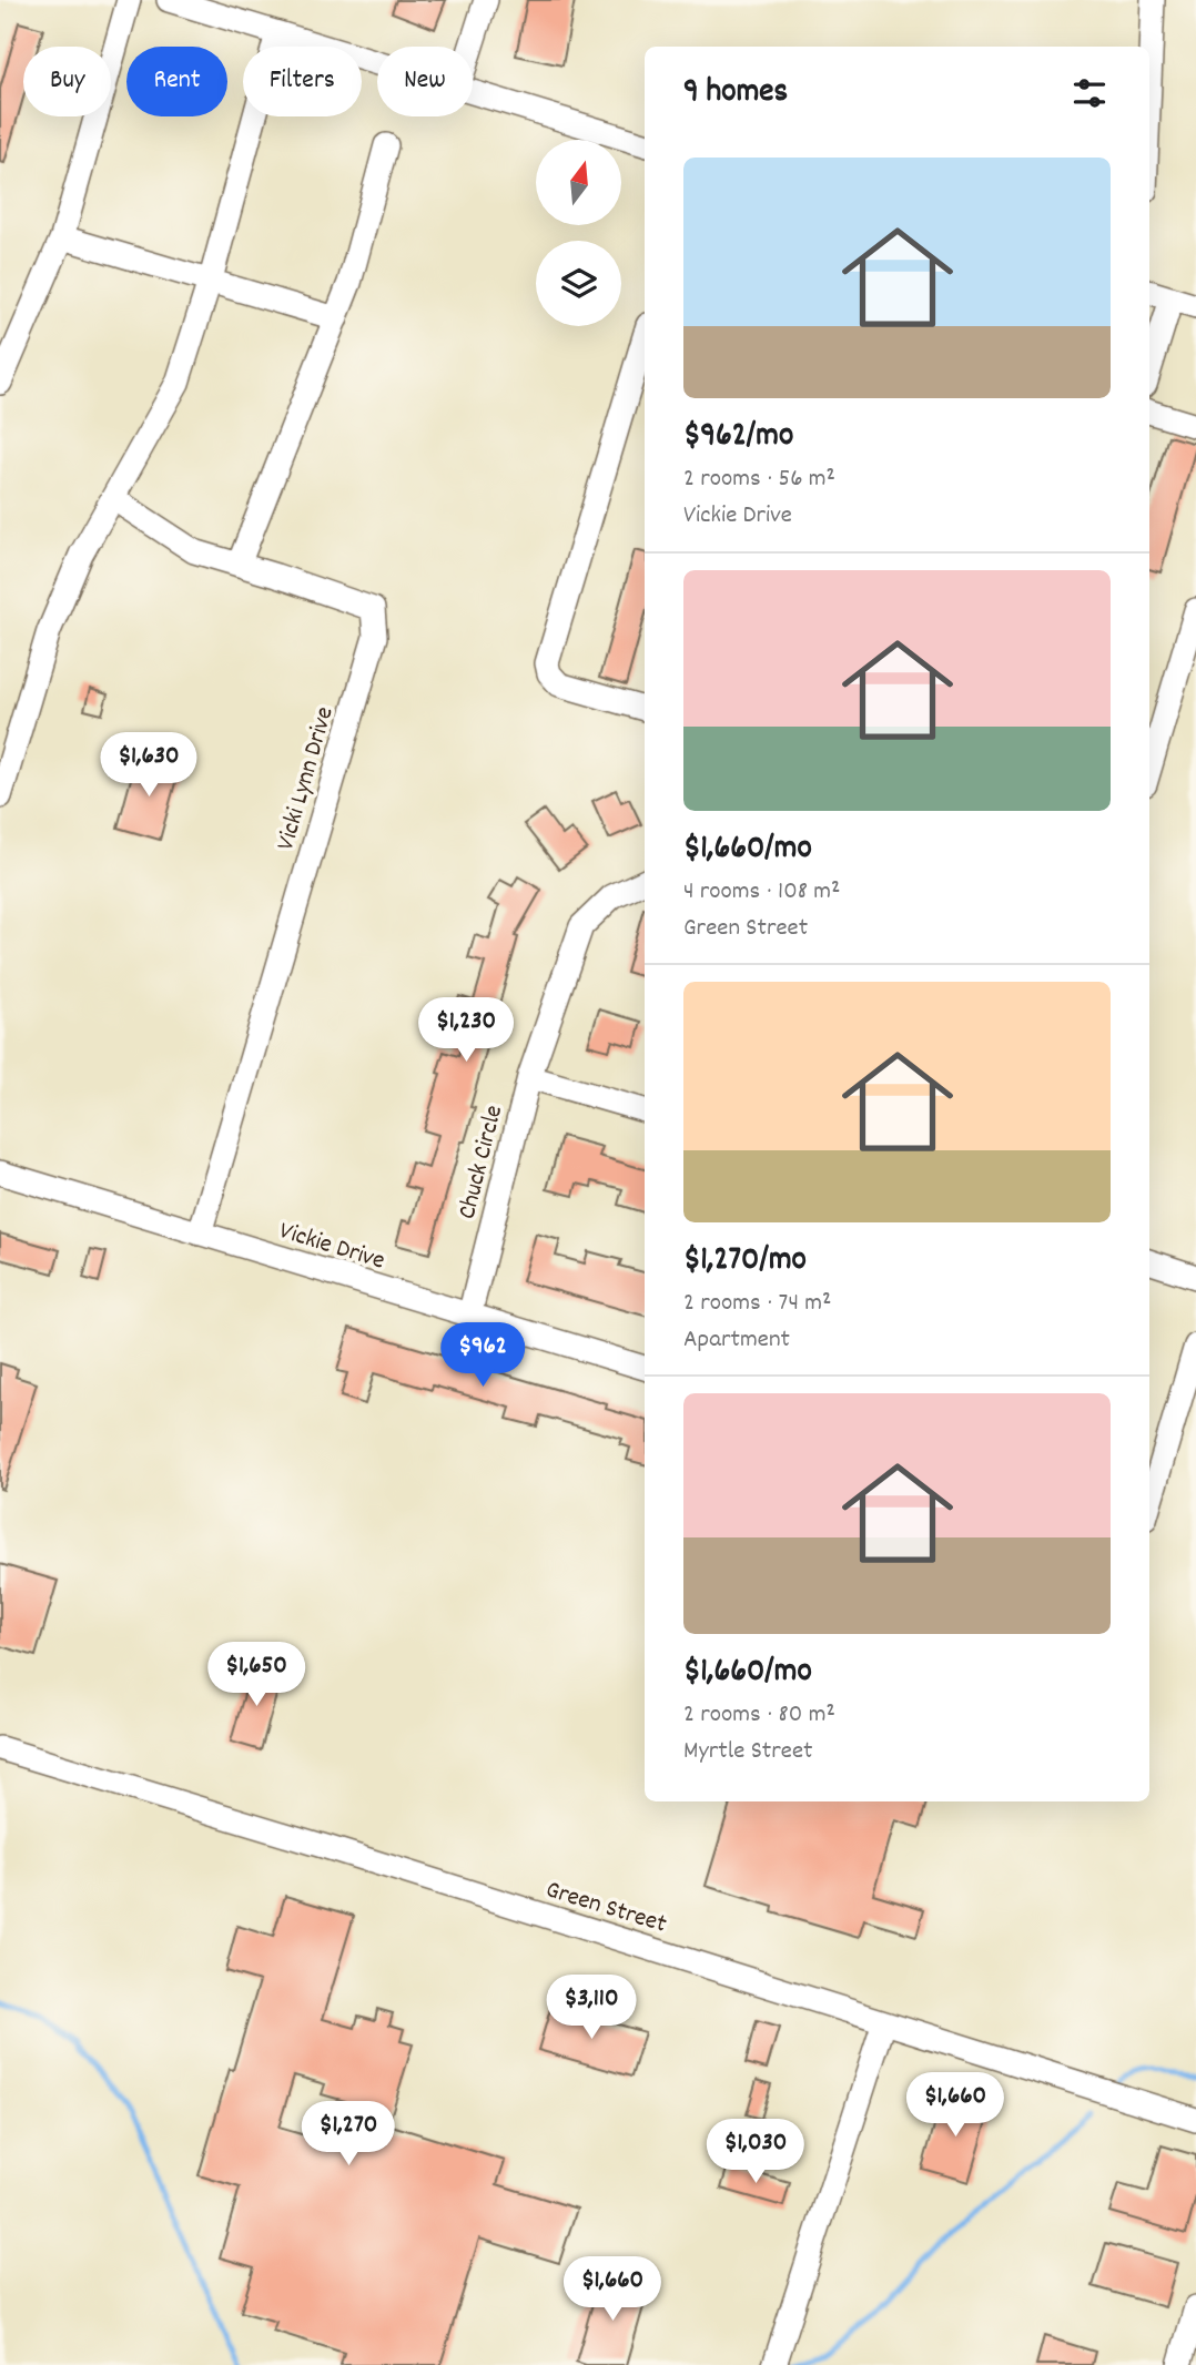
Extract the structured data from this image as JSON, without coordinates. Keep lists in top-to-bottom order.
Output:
{
  "streets": {
    "street": [
      "Vicki Lynn Drive",
      "Chuck Circle",
      "Vickie Drive",
      "Green Street"
    ]
  },
  "crossings": [
    ["Vicki Lynn Drive", "Vickie Drive"],
    ["Chuck Circle", "Vickie Drive"]
  ],
  "north": "top",
  "page": {
    "chip": [
      "Buy",
      "Rent",
      "Filters",
      "New"
    ],
    "heading": "9 homes",
    "list": [
      {
        "name": "$962/mo",
        "note": "2 rooms · 56 m² · Vickie Drive"
      },
      {
        "name": "$1,660/mo",
        "note": "4 rooms · 108 m² · Green Street"
      },
      {
        "name": "$1,270/mo",
        "note": "2 rooms · 74 m² · Apartment"
      },
      {
        "name": "$1,660/mo",
        "note": "2 rooms · 80 m² · Myrtle Street"
      }
    ],
    "price": [
      "$1,630",
      "$1,230",
      "$962",
      "$1,650",
      "$3,110",
      "$1,660",
      "$1,270",
      "$1,030",
      "$1,660"
    ]
  }
}
